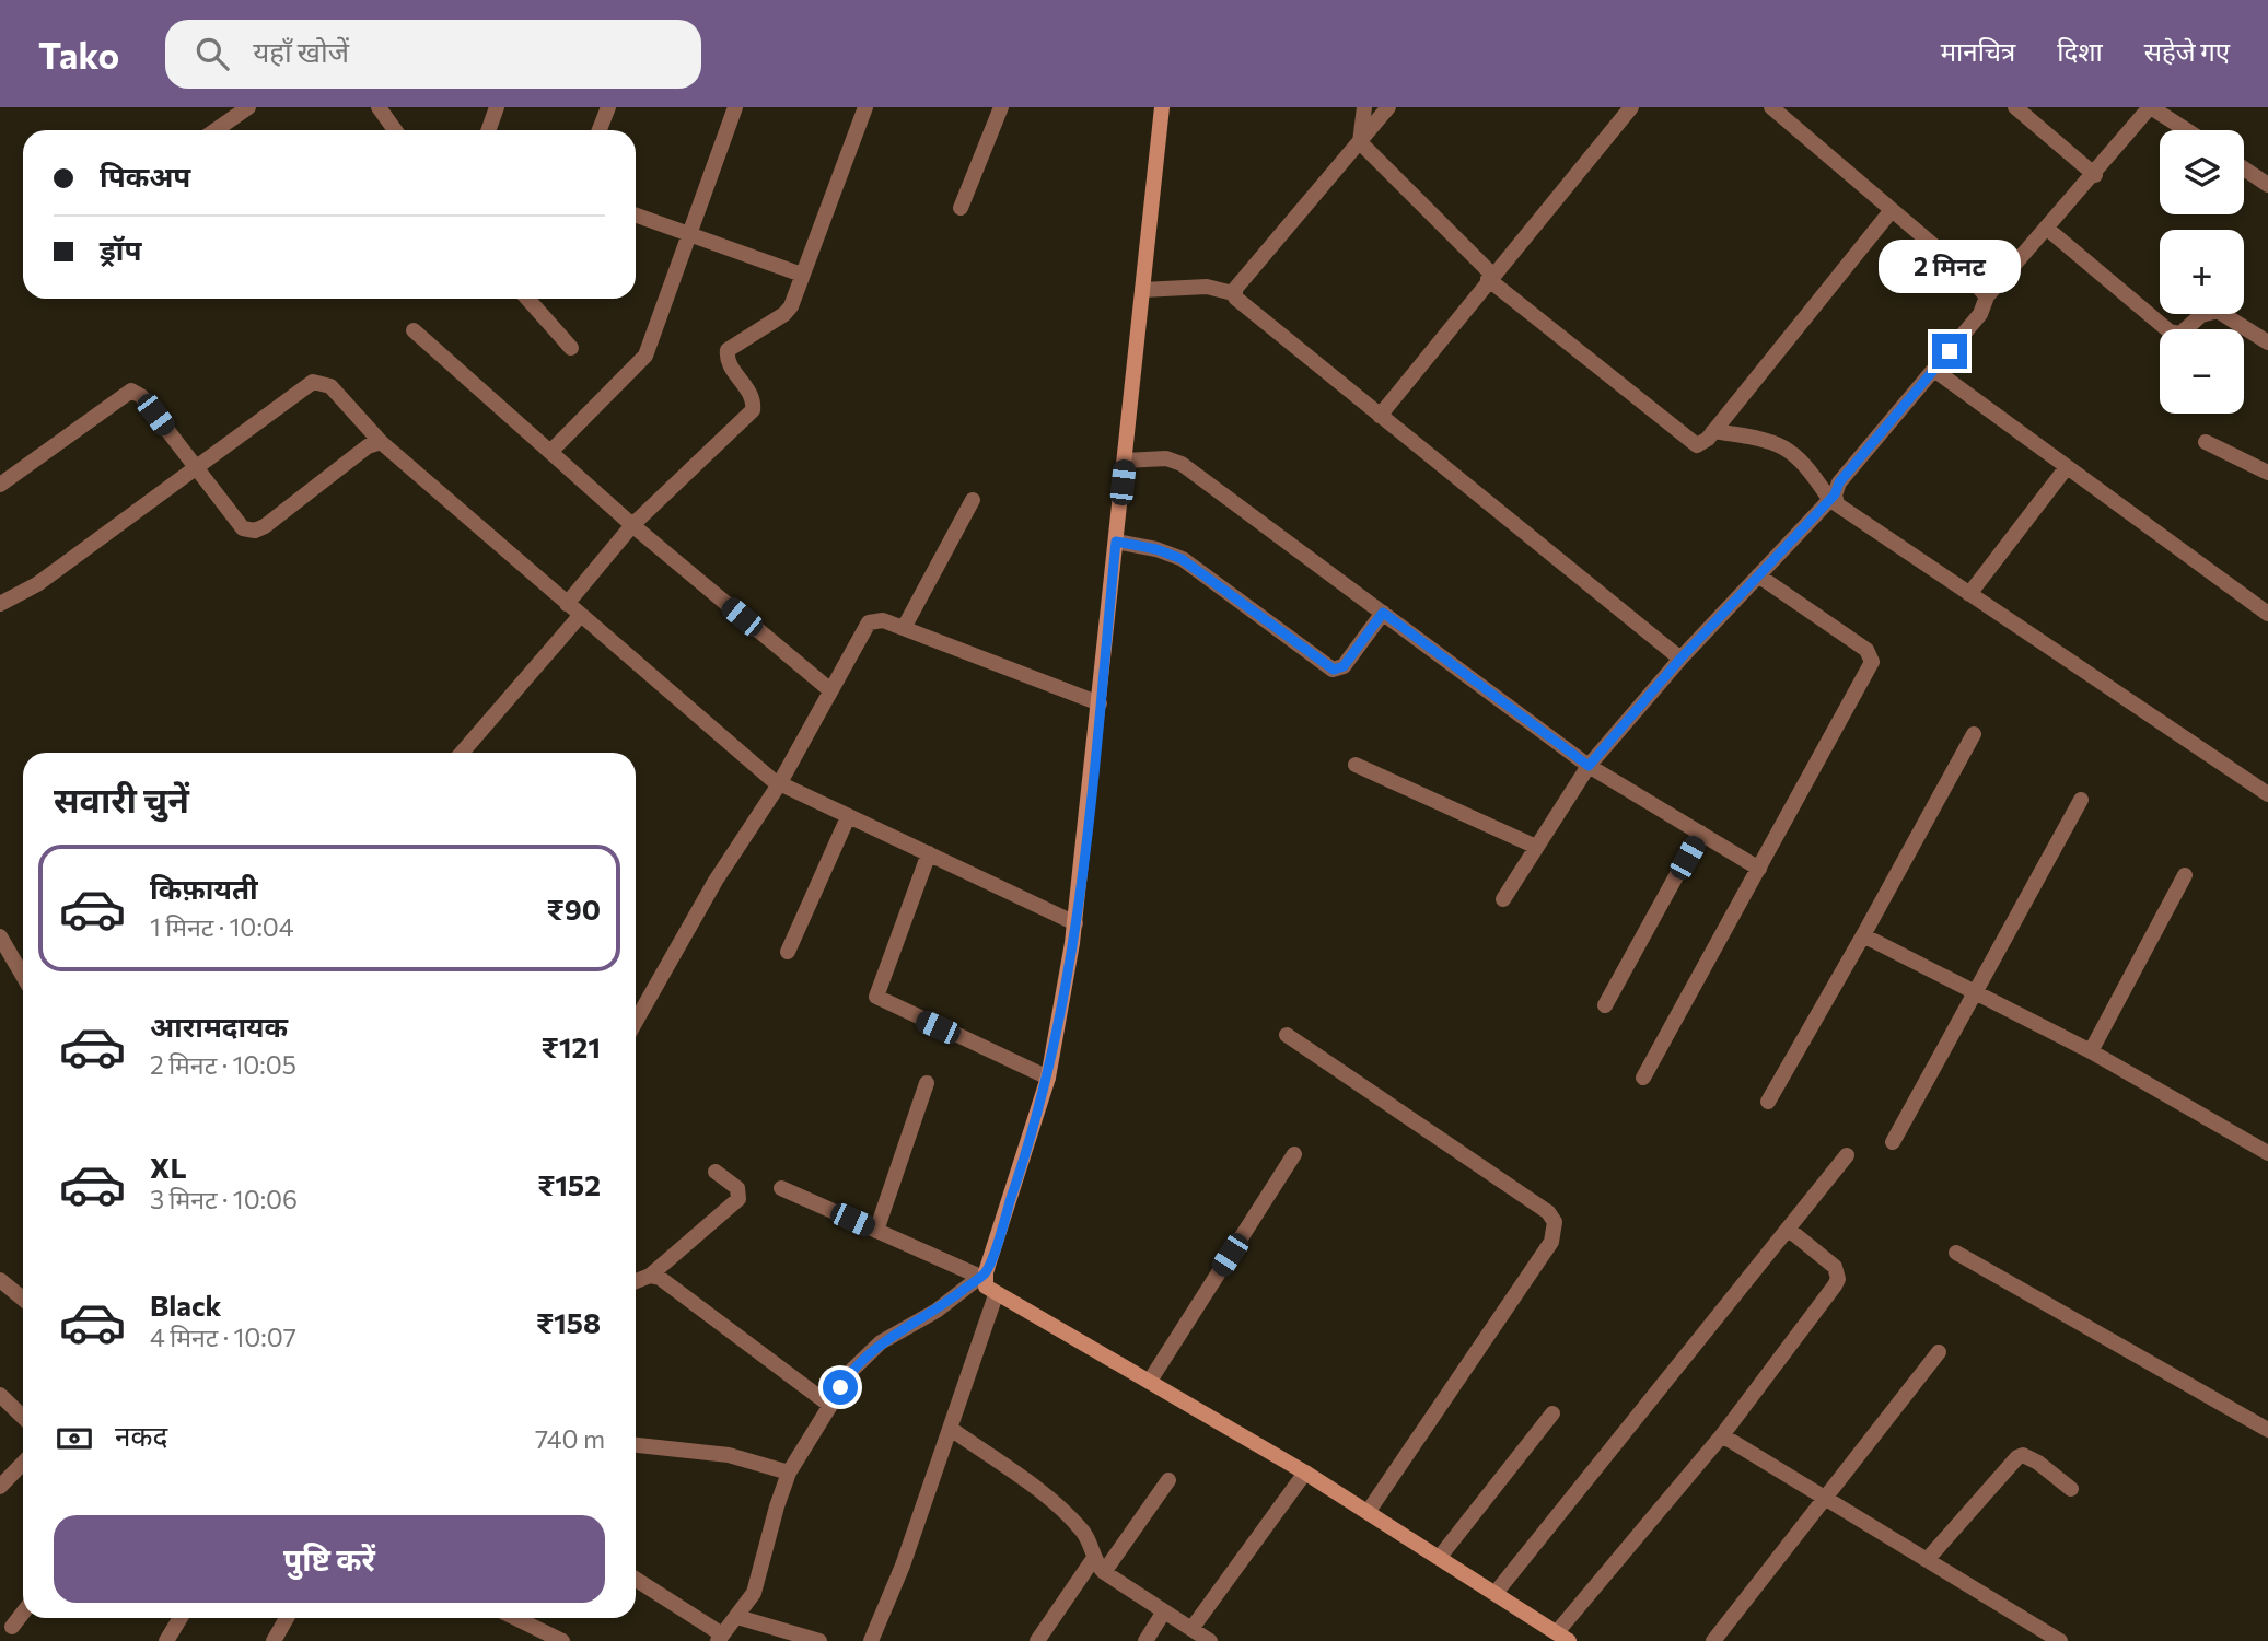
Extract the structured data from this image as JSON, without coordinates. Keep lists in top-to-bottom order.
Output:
{
  "page": {
    "header": "Tako",
    "search": "यहाँ खोजें",
    "nav": ["मानचित्र", "दिशा", "सहेजे गए"],
    "map_buttons": ["+", "−"],
    "banner": ["पिकअप", "ड्रॉप"],
    "bubble": "2 मिनट",
    "heading": "सवारी चुनें",
    "list": [
      {
        "name": "किफ़ायती",
        "note": "1 मिनट · 10:04",
        "value": "₹90"
      },
      {
        "name": "आरामदायक",
        "note": "2 मिनट · 10:05",
        "value": "₹121"
      },
      {
        "name": "XL",
        "note": "3 मिनट · 10:06",
        "value": "₹152"
      },
      {
        "name": "Black",
        "note": "4 मिनट · 10:07",
        "value": "₹158"
      }
    ],
    "pay": ["नकद", "740 m"],
    "buttons": "पुष्टि करें"
  }
}
